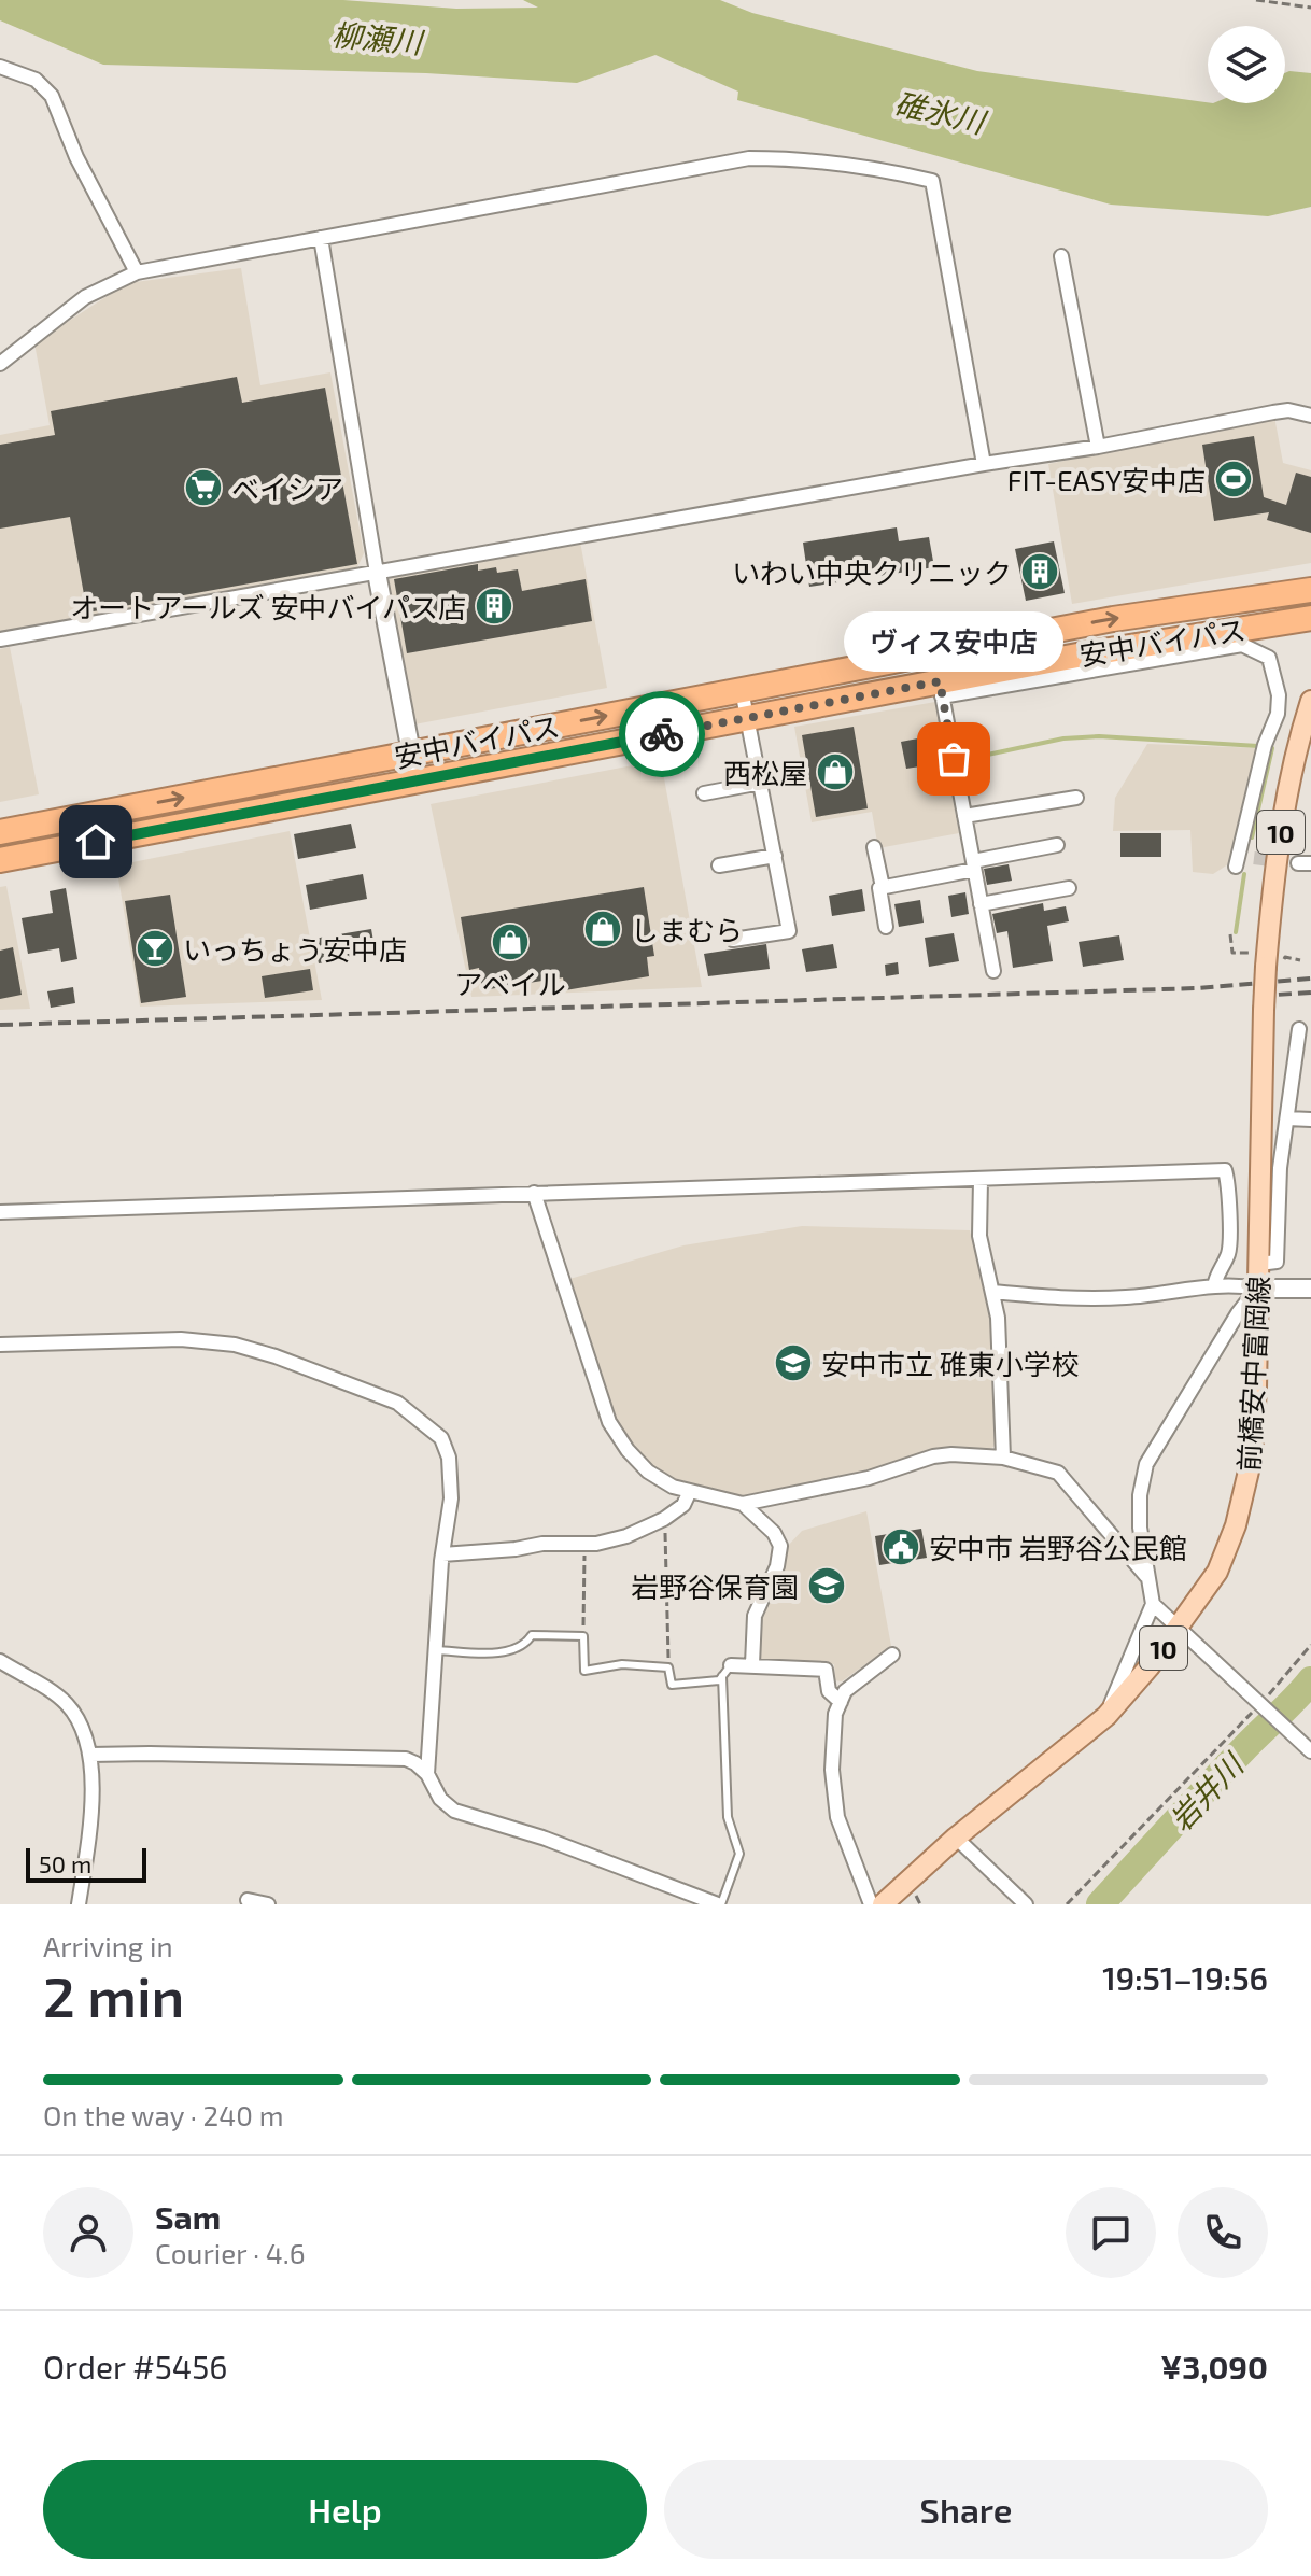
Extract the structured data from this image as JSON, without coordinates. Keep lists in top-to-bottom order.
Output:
{
  "streets": {
    "highway": ["安中バイパス"],
    "main road": ["10", "前橋安中富岡線"]
  },
  "water": ["柳瀬川", "碓氷川", "岩井川"],
  "places": {
    "sports": ["FIT-EASY安中店"],
    "supermarket": ["ベイシア"],
    "building": ["いわい中央クリニック", "オートアールズ 安中バイパス店"],
    "other": ["ヴィス安中店"],
    "shop": ["西松屋", "しまむら", "アベイル"],
    "bar": ["いっちょう安中店"],
    "school or university": ["安中市立 碓東小学校", "岩野谷保育園"],
    "public building": ["安中市 岩野谷公民館"]
  },
  "scale_bar": "50 m",
  "page": {
    "bubble": "ヴィス安中店",
    "scale": "50 m",
    "heading": ["2 min", "Arriving in", "19:51–19:56"],
    "panel": [
      "Sam",
      "Courier · 4.6",
      "Order #5456",
      "¥3,090"
    ],
    "bar": "On the way · 240 m",
    "buttons": ["Help", "Share"]
  }
}
